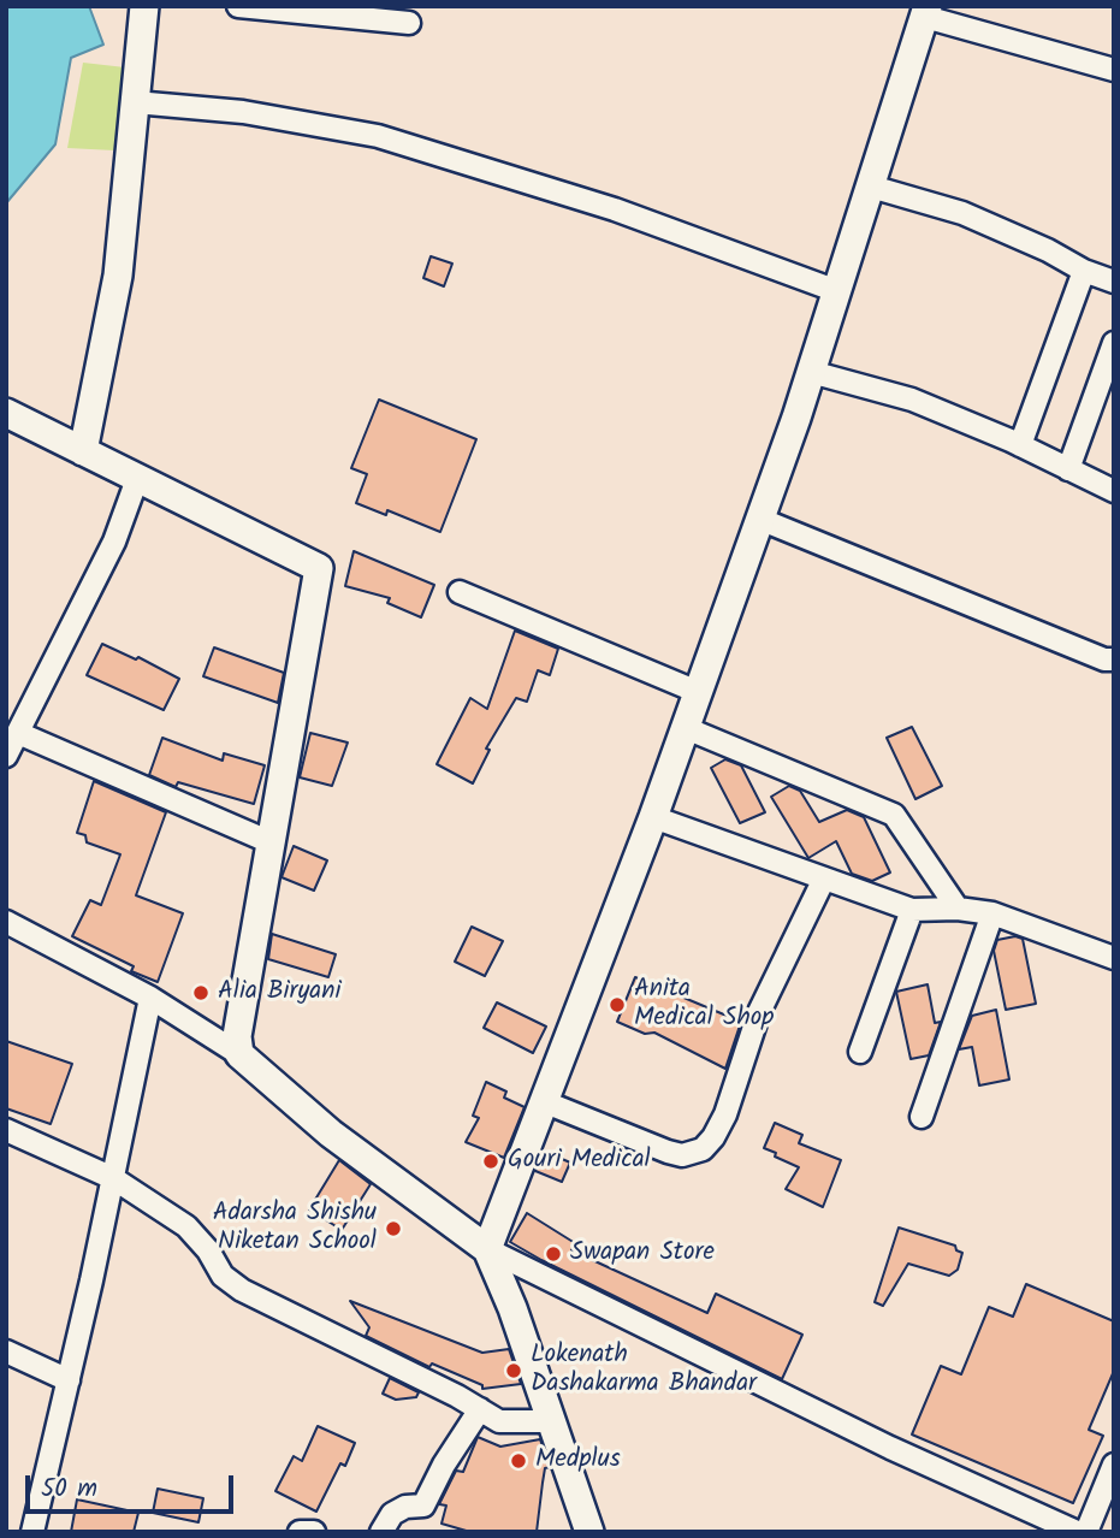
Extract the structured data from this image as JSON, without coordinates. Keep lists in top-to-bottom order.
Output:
{
  "places": [
    "Alia Biryani",
    "Anita Medical Shop",
    "Gouri Medical",
    "Adarsha Shishu Niketan School",
    "Swapan Store",
    "Lokenath Dashakarma Bhandar",
    "Medplus"
  ],
  "scale_bar": "50 m"
}
